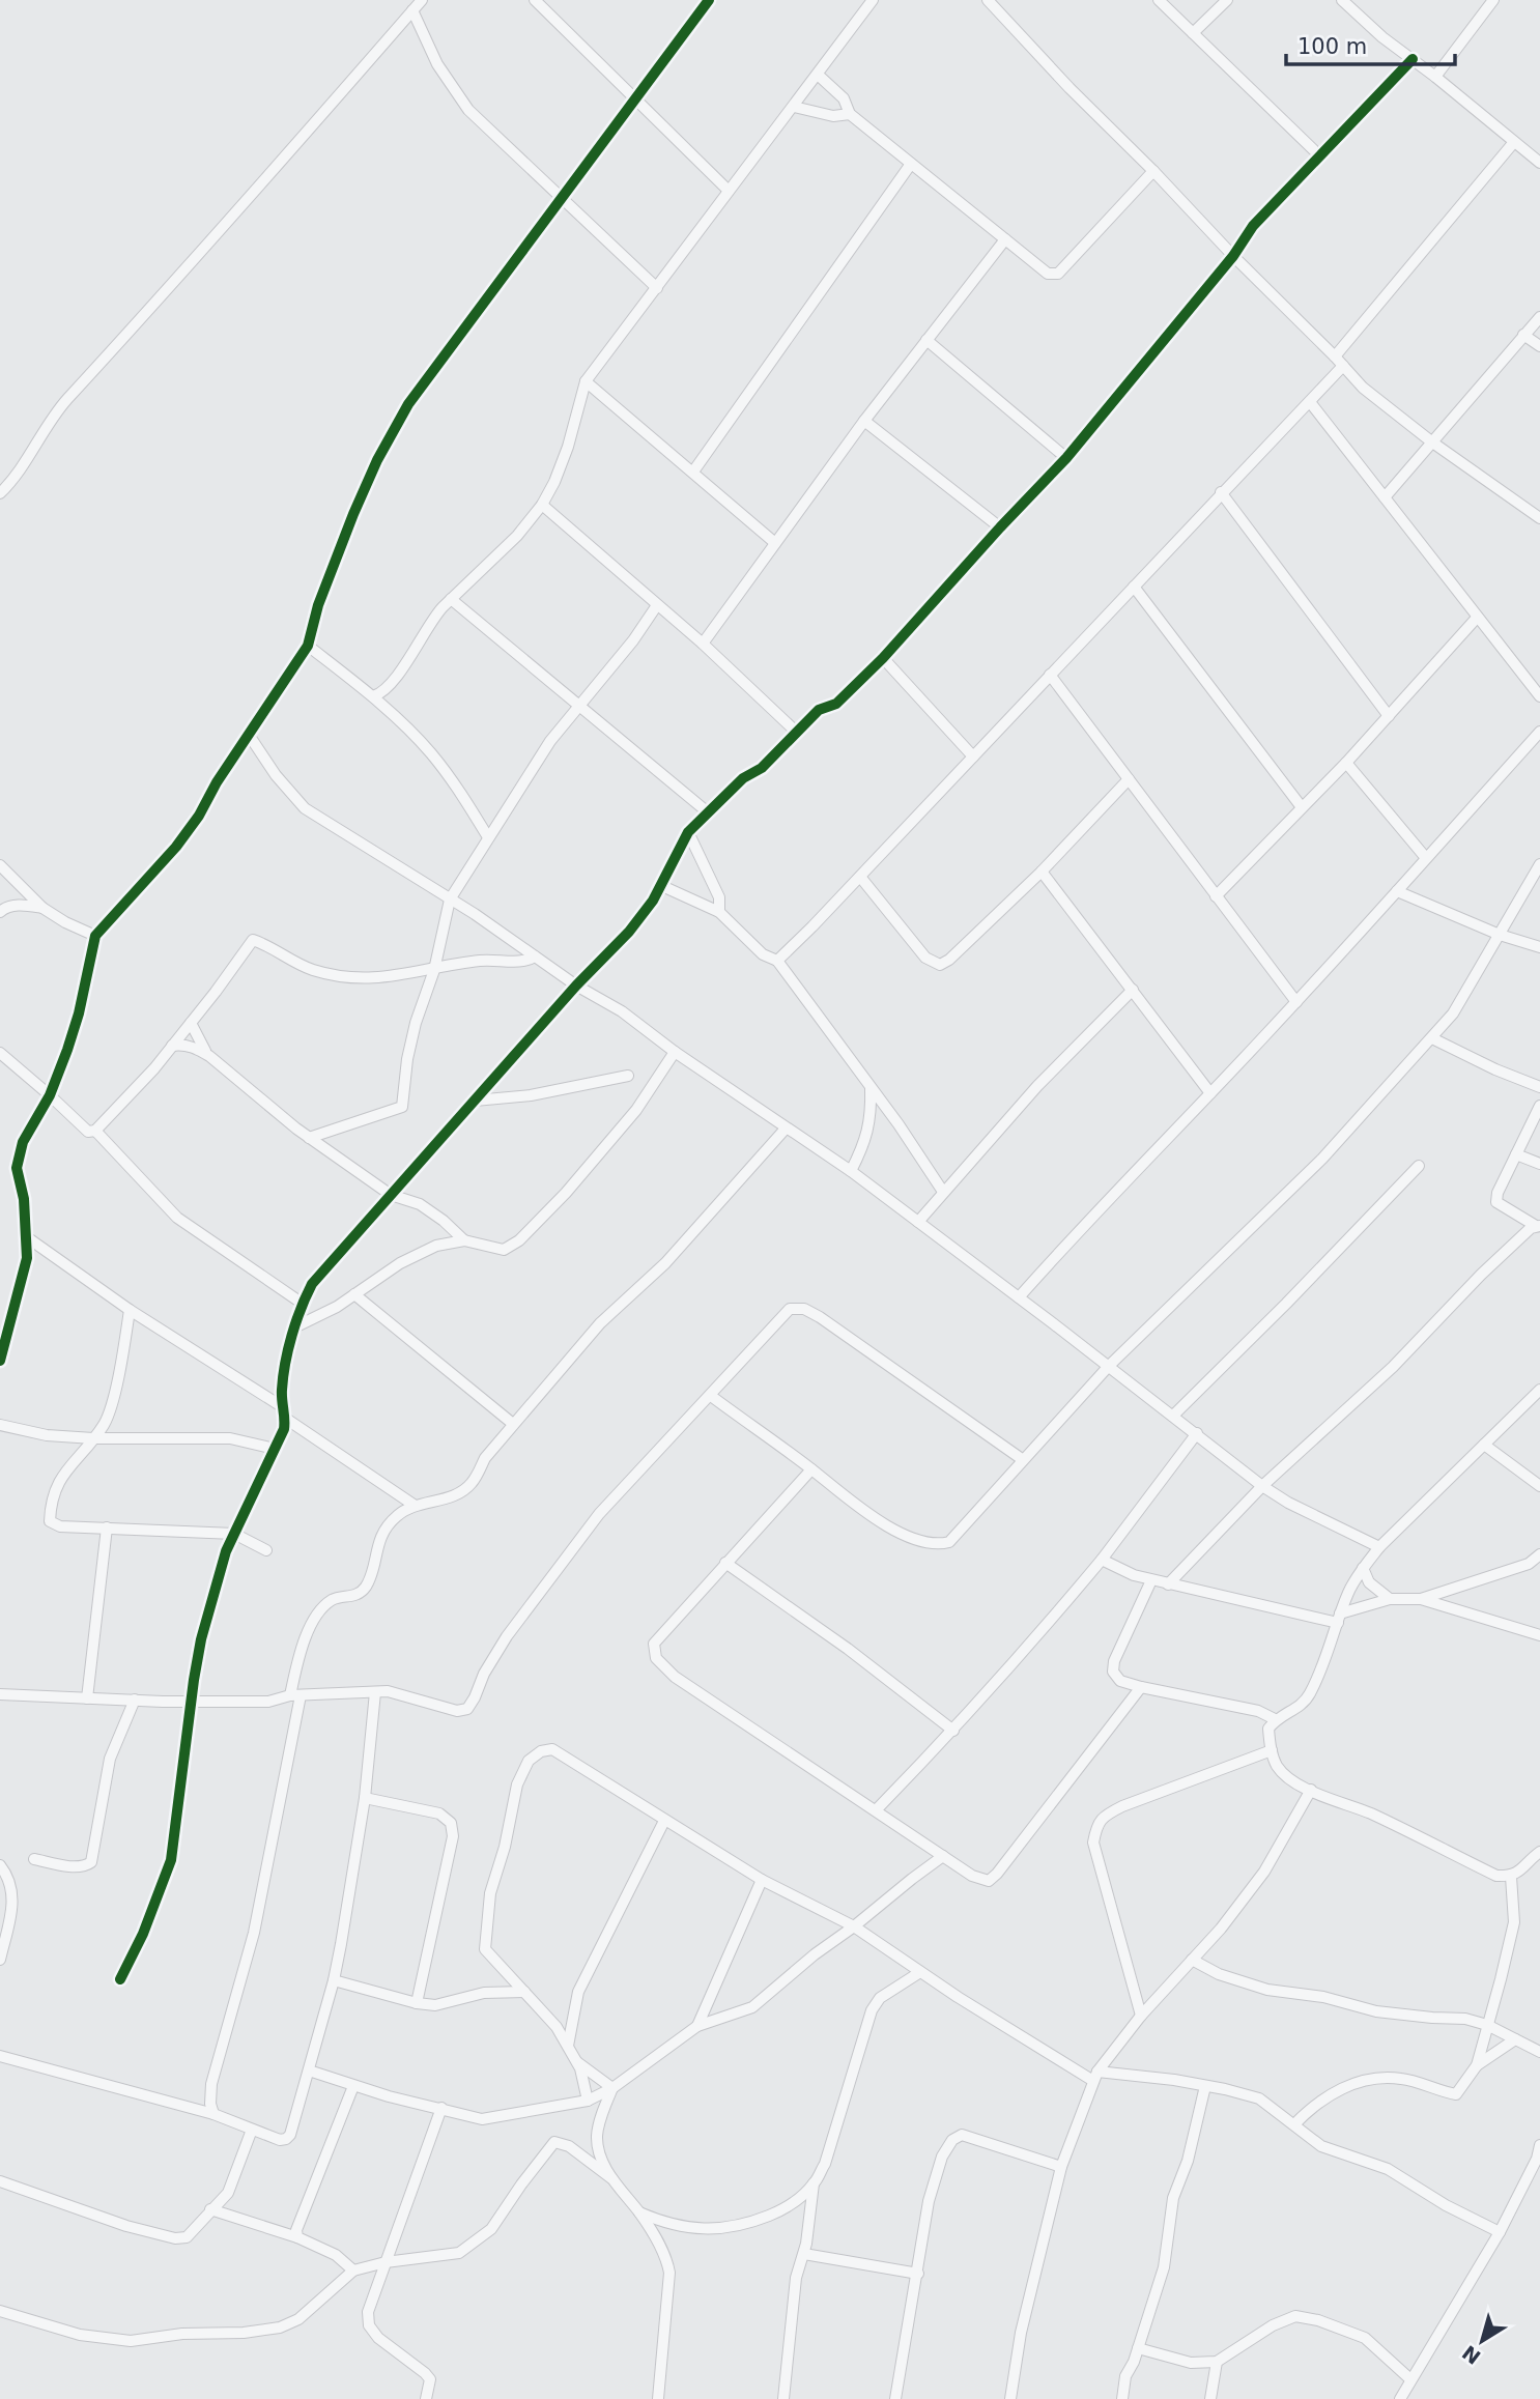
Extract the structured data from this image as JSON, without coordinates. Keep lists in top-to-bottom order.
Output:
{
  "scale_bar": "100 m",
  "north": "bottom left"
}
